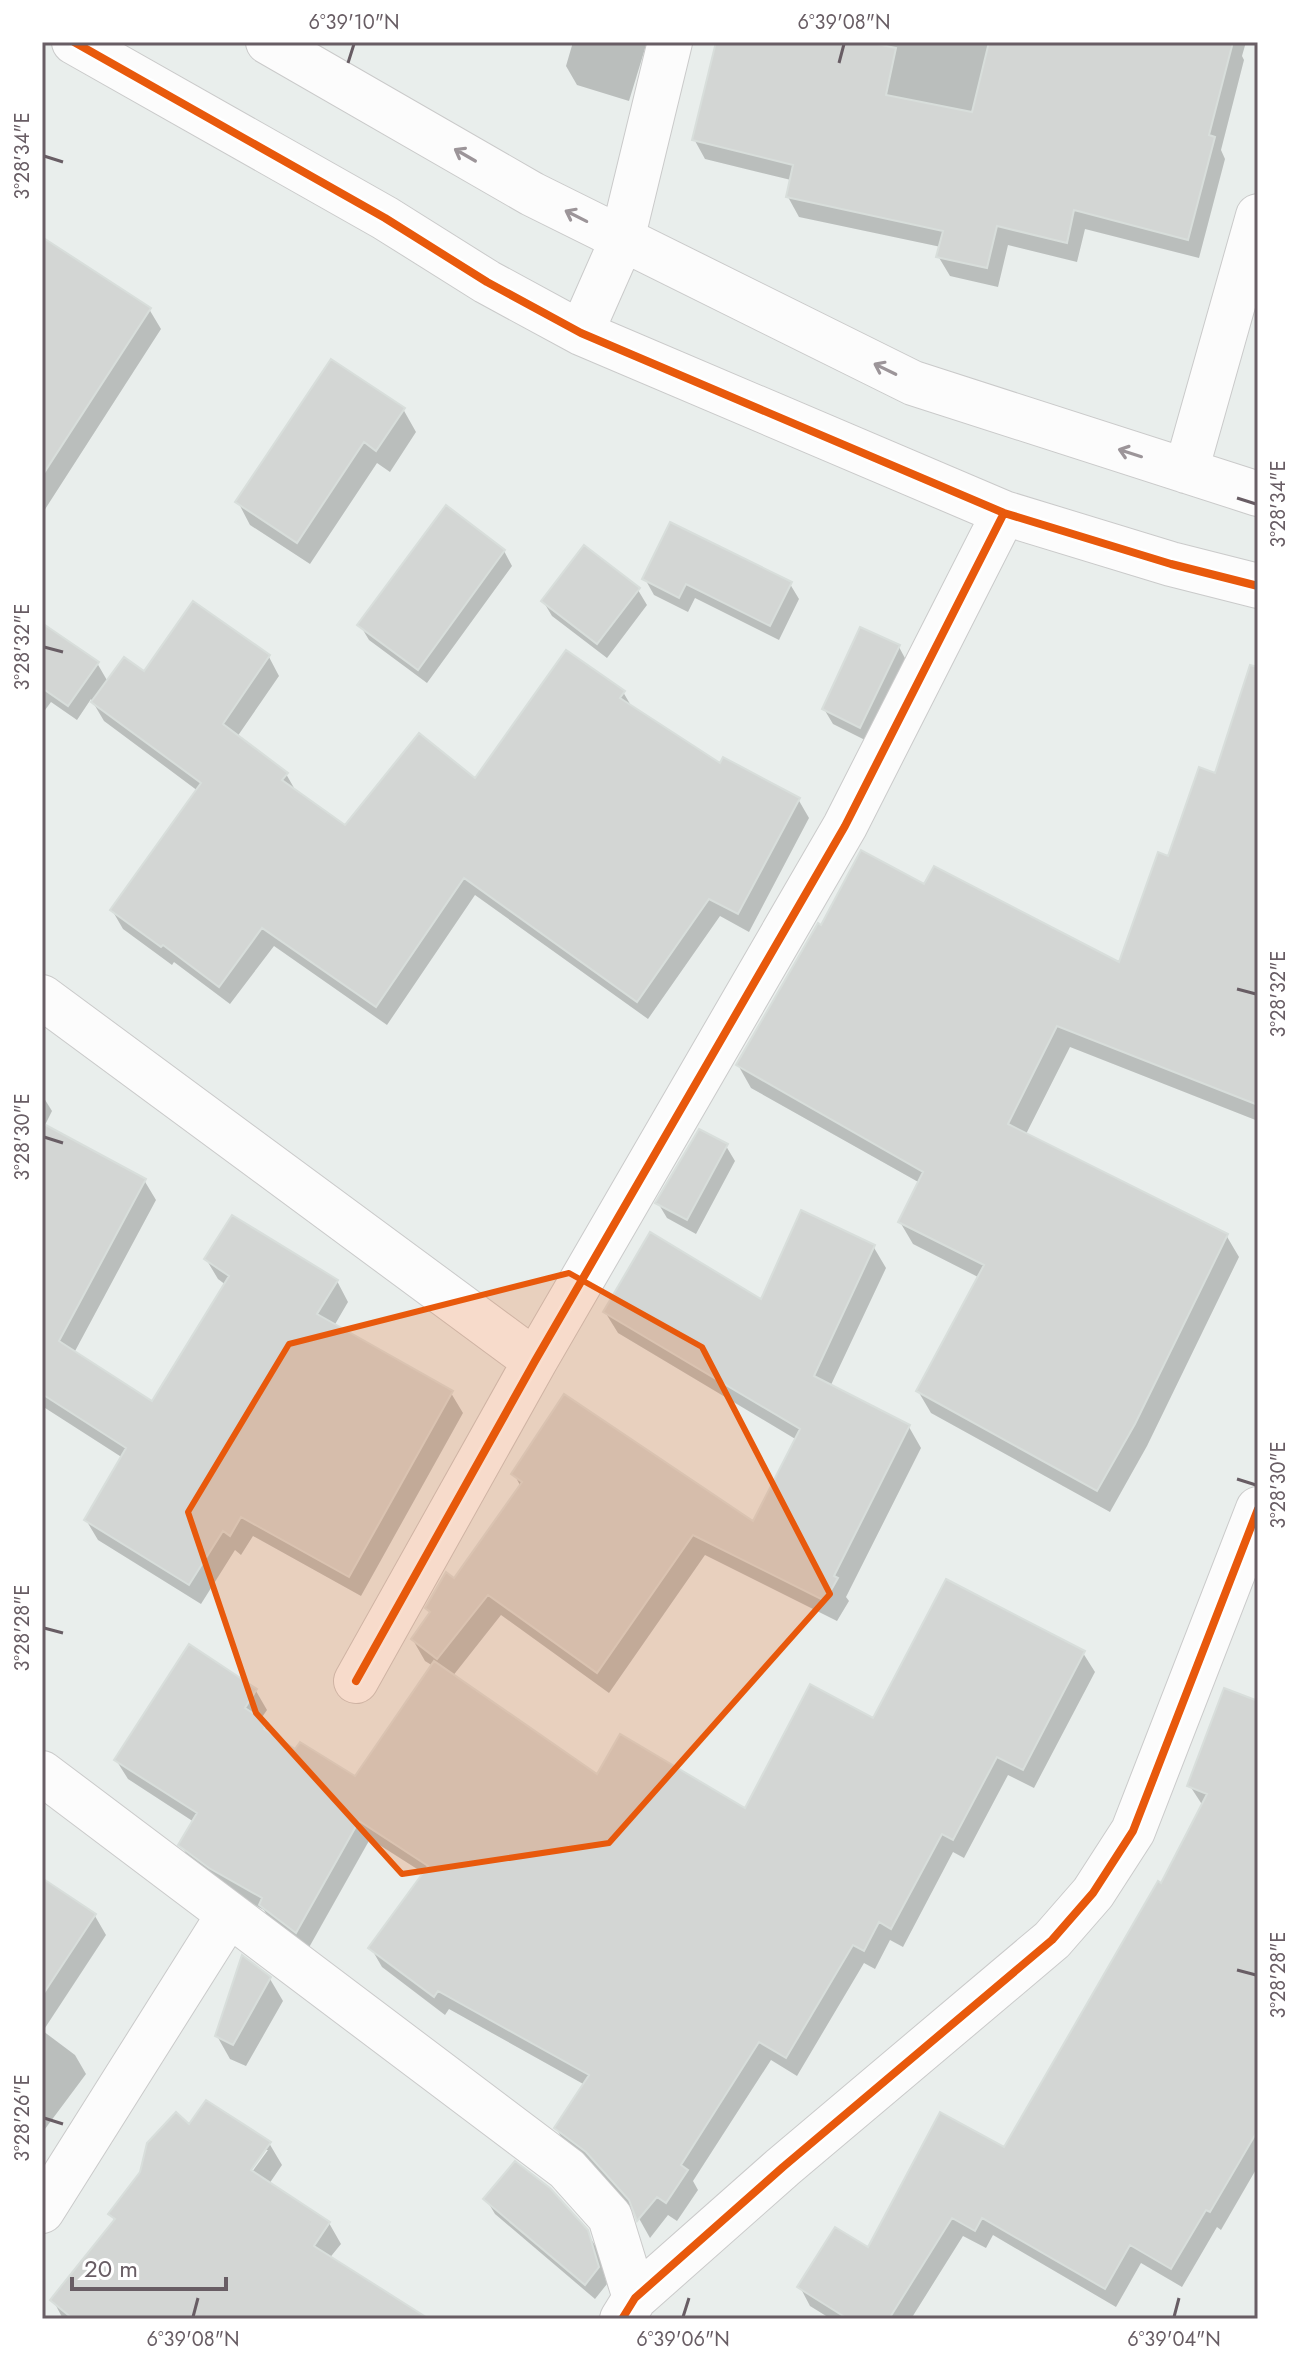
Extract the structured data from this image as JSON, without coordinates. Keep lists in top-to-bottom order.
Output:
{
  "scale_bar": "20 m",
  "coordinates": [
    "6°39'10\"N",
    "6°39'08\"N",
    "3°28'34\"E",
    "3°28'32\"E",
    "3°28'30\"E",
    "3°28'28\"E",
    "3°28'26\"E",
    "6°39'06\"N",
    "6°39'04\"N"
  ]
}
